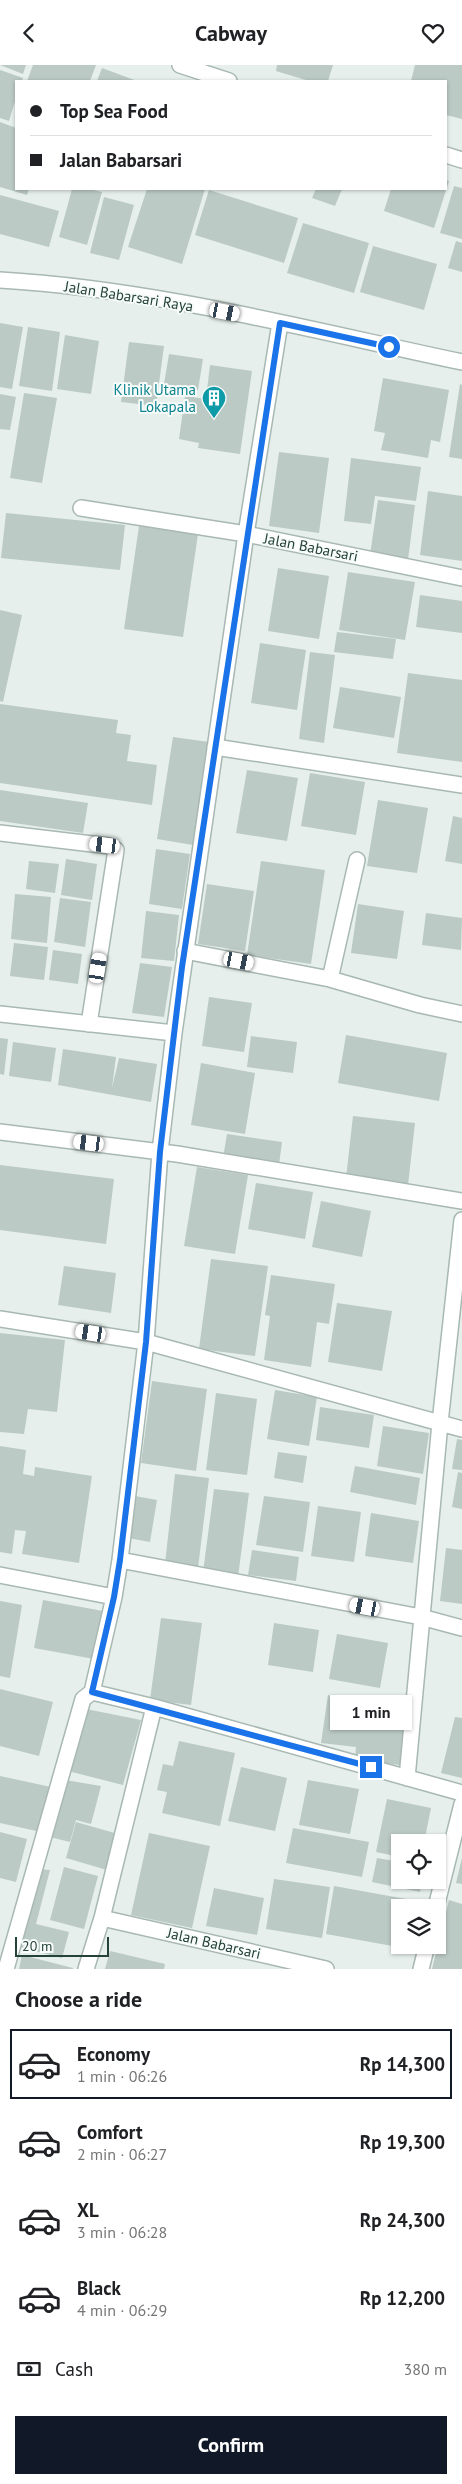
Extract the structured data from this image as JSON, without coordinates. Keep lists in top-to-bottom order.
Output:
{
  "streets": {
    "street": ["Jalan Babarsari Raya", "Jalan Babarsari"]
  },
  "places": {
    "building": ["Klinik Utama Lokapala"]
  },
  "scale_bar": "20 m",
  "page": {
    "header": "Cabway",
    "banner": ["Top Sea Food", "Jalan Babarsari"],
    "bubble": "1 min",
    "scale": "20 m",
    "heading": "Choose a ride",
    "list": [
      {
        "name": "Economy",
        "note": "1 min · 06:26",
        "value": "Rp 14,300"
      },
      {
        "name": "Comfort",
        "note": "2 min · 06:27",
        "value": "Rp 19,300"
      },
      {
        "name": "XL",
        "note": "3 min · 06:28",
        "value": "Rp 24,300"
      },
      {
        "name": "Black",
        "note": "4 min · 06:29",
        "value": "Rp 12,200"
      }
    ],
    "pay": ["Cash", "380 m"],
    "buttons": "Confirm"
  }
}
